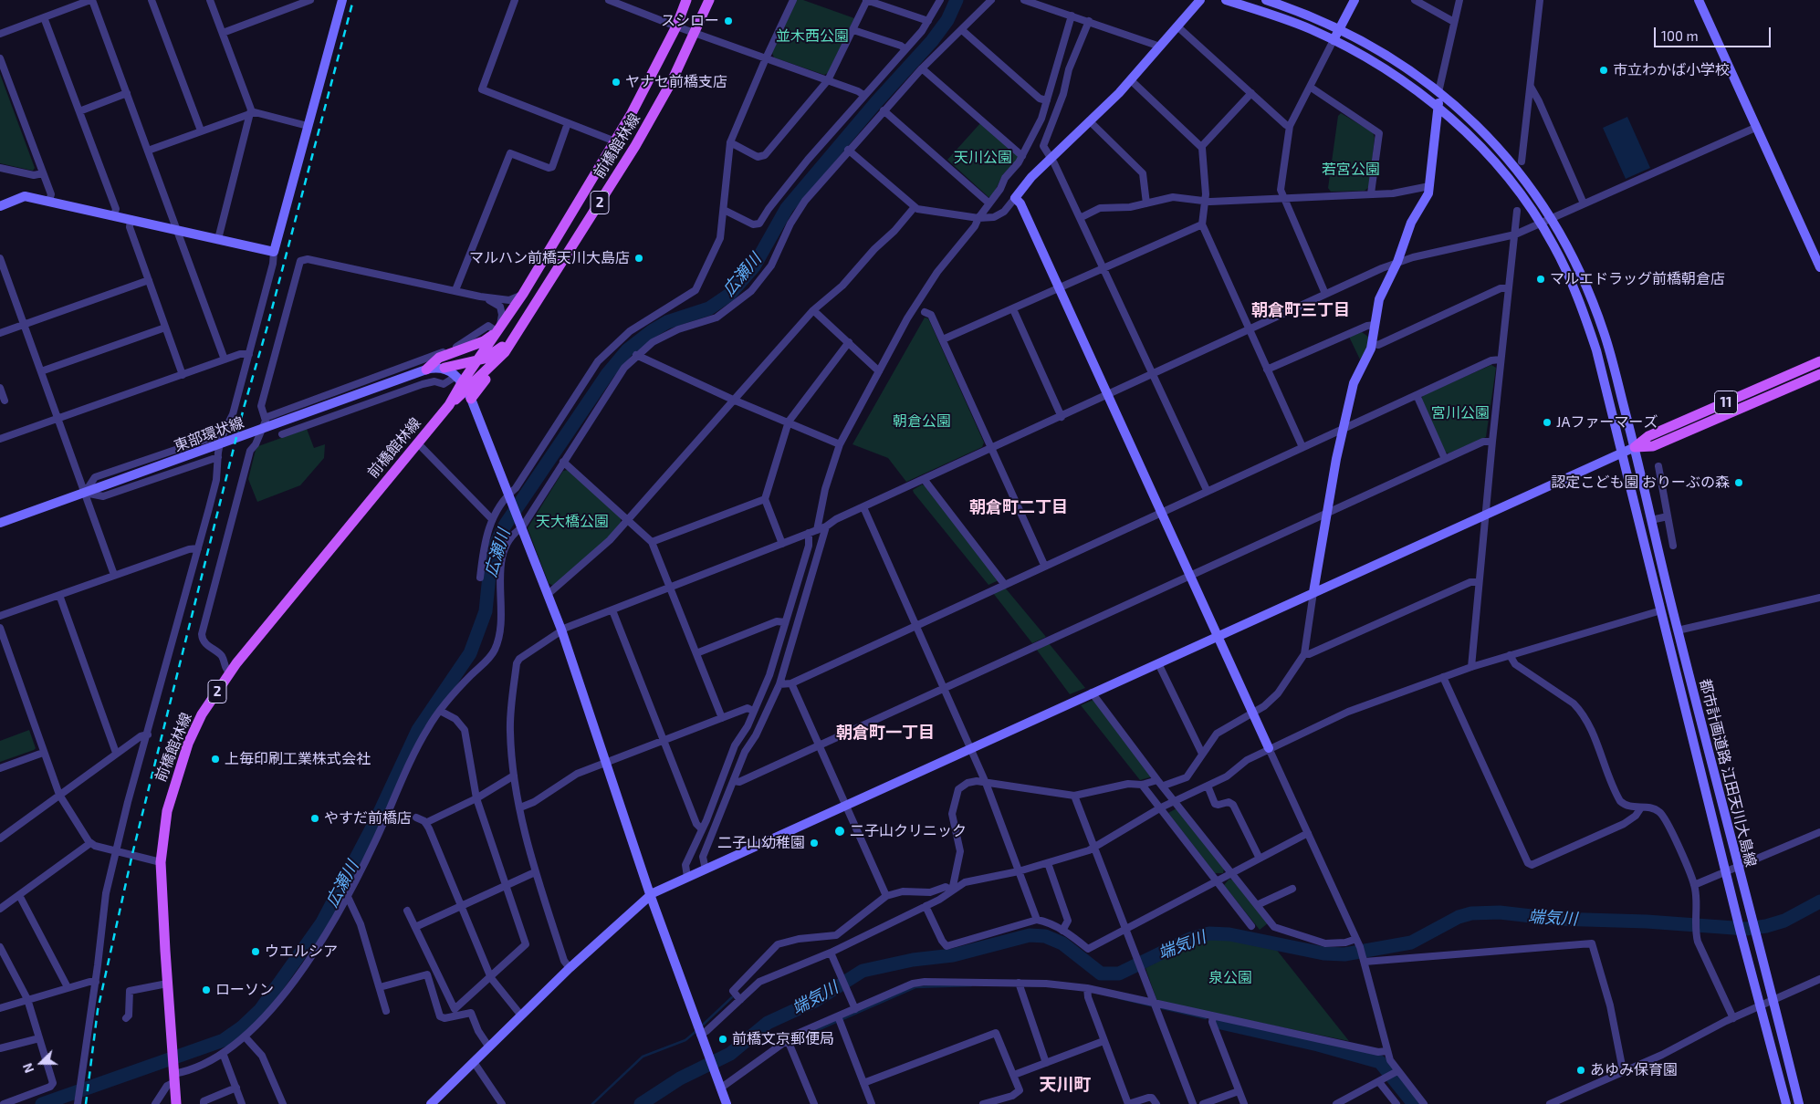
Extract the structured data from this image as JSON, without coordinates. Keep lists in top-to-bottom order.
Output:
{
  "streets": {
    "main road": ["前橋館林線", "2", "11"],
    "street": ["東部環状線", "都市計画道路 江田天川大島線"]
  },
  "crossings": [
    ["11", "都市計画道路 江田天川大島線"]
  ],
  "districts": [
    "朝倉町三丁目",
    "朝倉町二丁目",
    "朝倉町一丁目",
    "天川町"
  ],
  "water": ["広瀬川", "端気川"],
  "parks": [
    "並木西公園",
    "天川公園",
    "若宮公園",
    "宮川公園",
    "朝倉公園",
    "天大橋公園",
    "泉公園"
  ],
  "places": [
    "スシロー",
    "市立わかば小学校",
    "ヤナセ前橋支店",
    "マルハン前橋天川大島店",
    "マルエドラッグ前橋朝倉店",
    "JAファーマーズ",
    "認定こども園 おりーぶの森",
    "上毎印刷工業株式会社",
    "やすだ前橋店",
    "二子山クリニック",
    "二子山幼稚園",
    "ウエルシア",
    "ローソン",
    "前橋文京郵便局",
    "あゆみ保育園"
  ],
  "scale_bar": "100 m",
  "north": "left"
}
